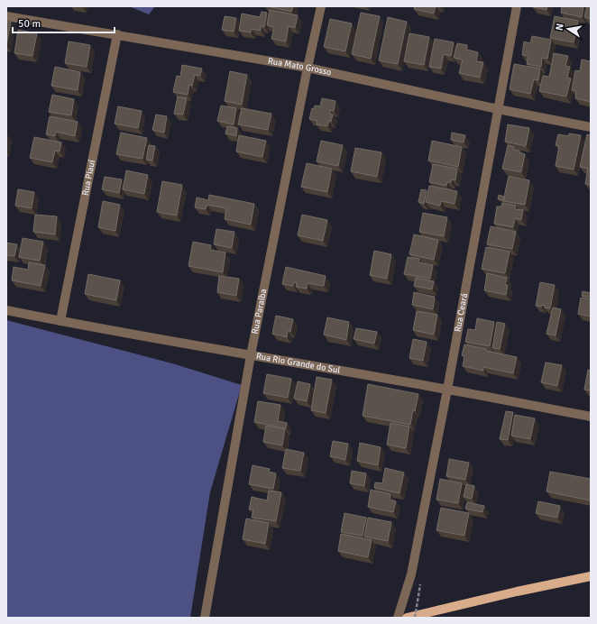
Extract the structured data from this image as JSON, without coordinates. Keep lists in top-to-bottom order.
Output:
{
  "streets": {
    "street": [
      "Rua Mato Grosso",
      "Rua Piauí",
      "Rua Paraíba",
      "Rua Ceará",
      "Rua Rio Grande do Sul"
    ]
  },
  "crossings": [
    ["Rua Mato Grosso", "Rua Piauí"],
    ["Rua Mato Grosso", "Rua Paraíba"],
    ["Rua Mato Grosso", "Rua Ceará"],
    ["Rua Piauí", "Rua Rio Grande do Sul"],
    ["Rua Paraíba", "Rua Rio Grande do Sul"],
    ["Rua Ceará", "Rua Rio Grande do Sul"]
  ],
  "scale_bar": "50 m",
  "north": "left"
}
